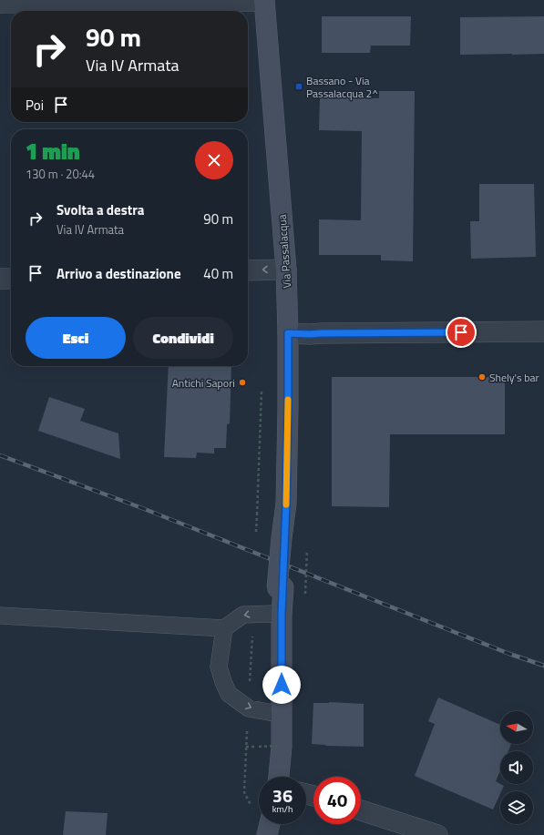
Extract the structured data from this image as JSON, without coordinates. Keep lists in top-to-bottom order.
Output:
{
  "streets": {
    "street": ["Via Passalacqua"]
  },
  "places": {
    "transit": ["Bassano - Via Passalacqua 2^"],
    "other": ["Shely's bar", "Antichi Sapori"]
  },
  "north": "left",
  "page": {
    "turn": ["90 m", "Via IV Armata"],
    "then": "Poi",
    "heading": ["1 min", "130 m · 20:44"],
    "list": [
      {
        "name": "Svolta a destra",
        "note": "Via IV Armata",
        "value": "90 m"
      },
      {
        "name": "Arrivo a destinazione",
        "value": "40 m"
      }
    ],
    "buttons": ["Esci", "Condividi"],
    "speed": "36 km/h",
    "limit": "40"
  }
}
